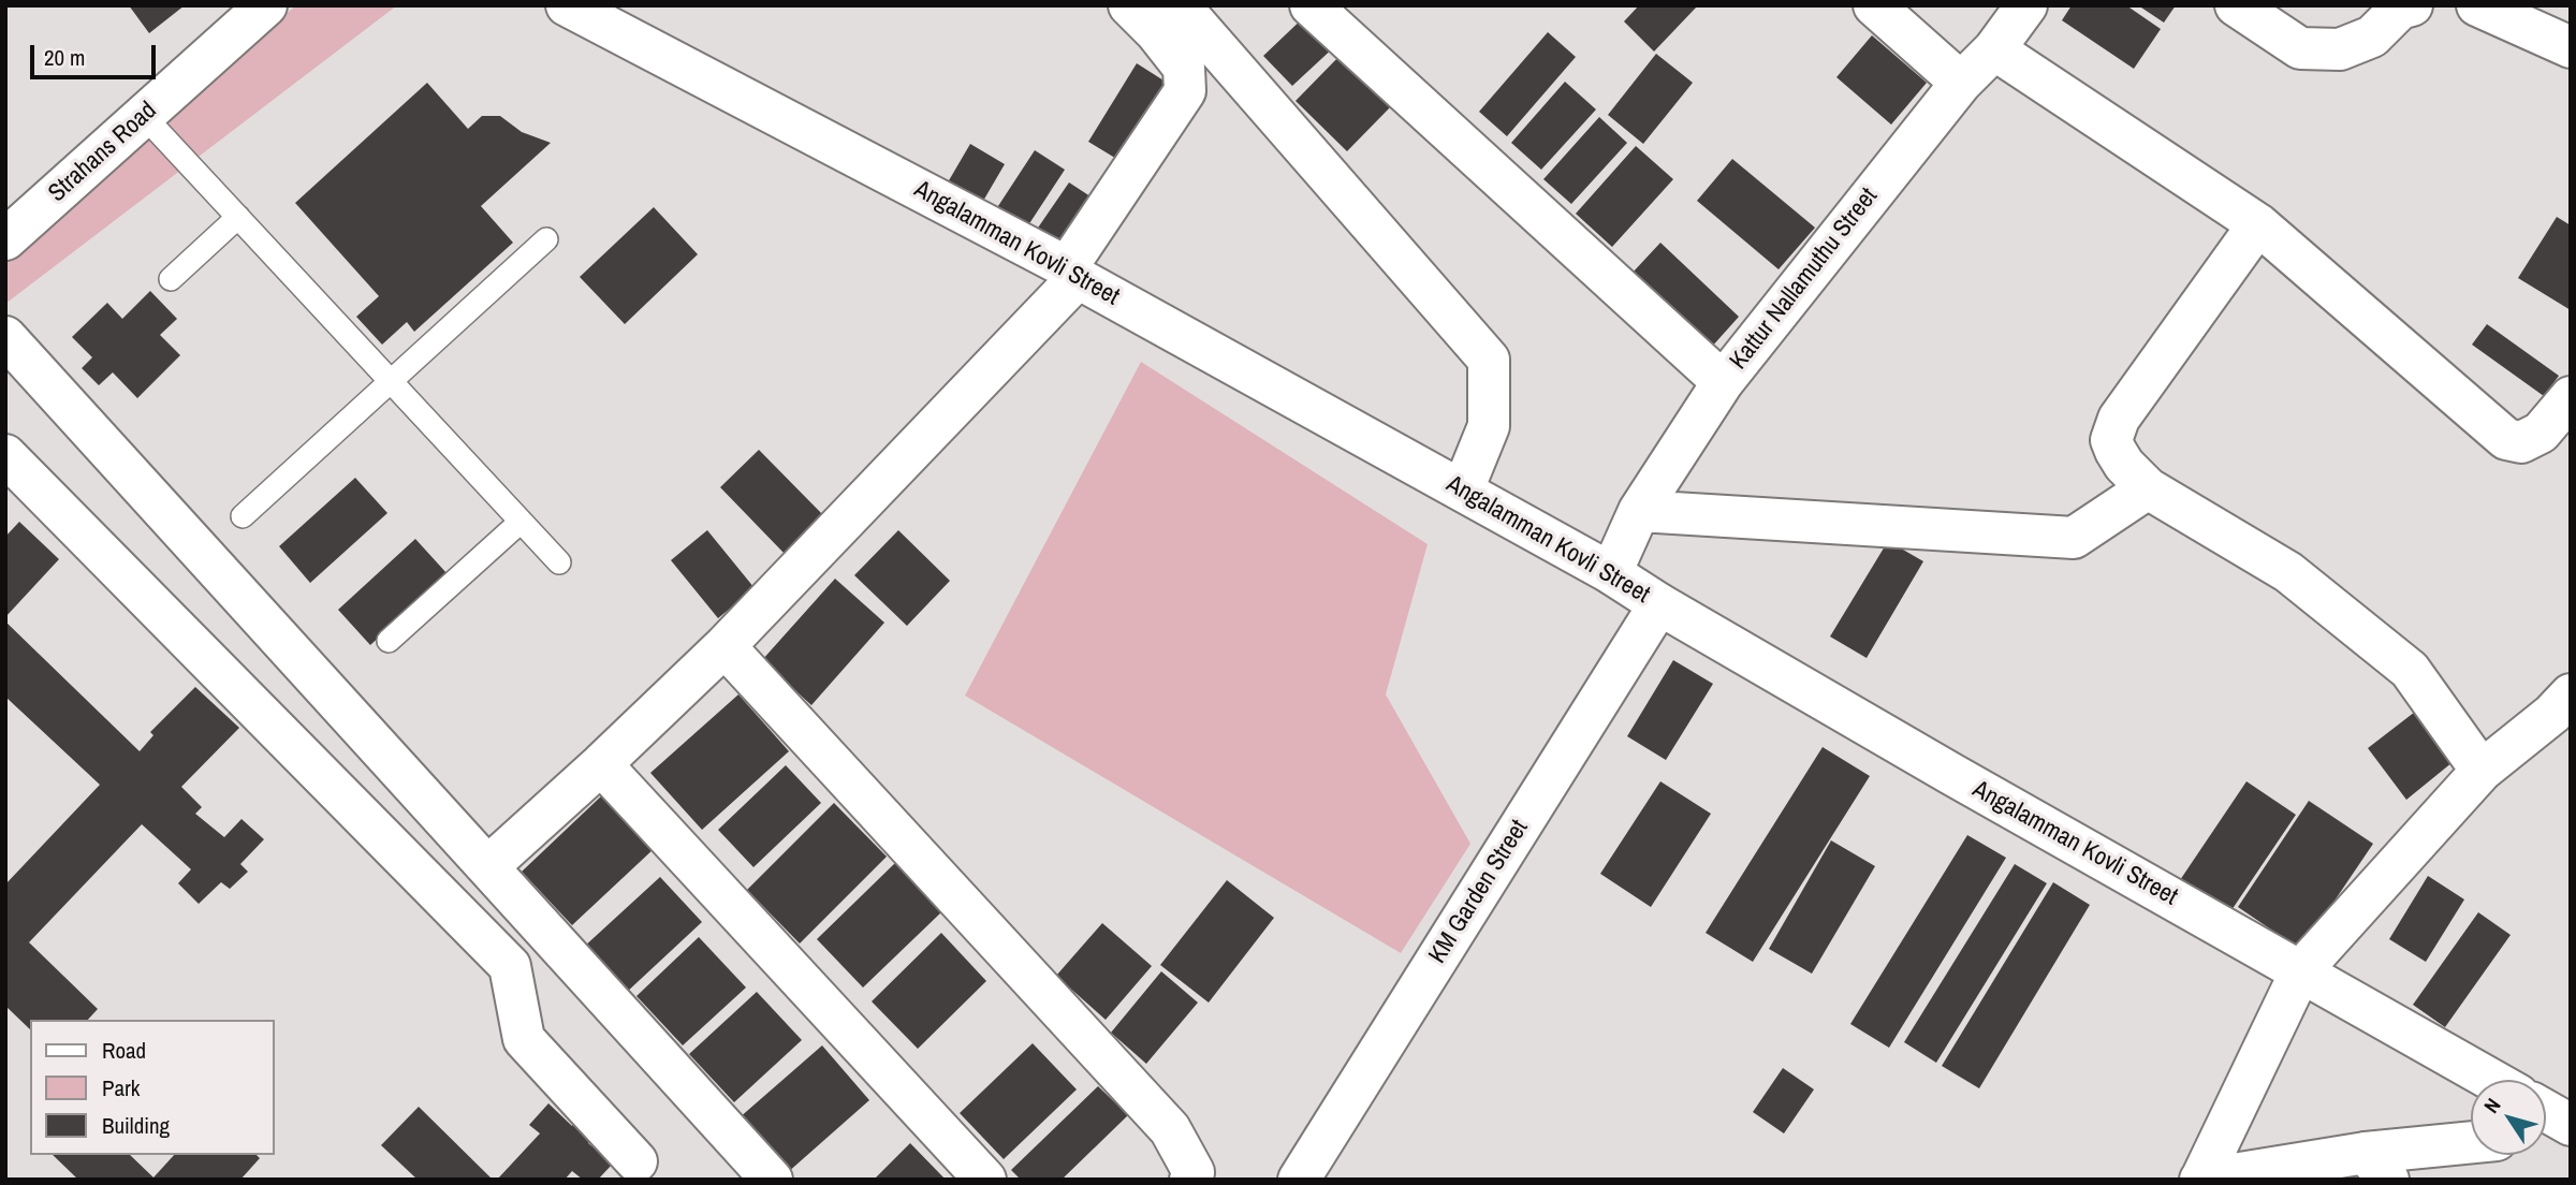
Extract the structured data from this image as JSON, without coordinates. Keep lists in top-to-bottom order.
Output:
{
  "streets": {
    "street": [
      "Strahans Road",
      "Angalamman Kovli Street",
      "Kattur Nallamuthu Street",
      "KM Garden Street"
    ]
  },
  "crossings": [
    ["Angalamman Kovli Street", "Kattur Nallamuthu Street"],
    ["Angalamman Kovli Street", "KM Garden Street"]
  ],
  "legend": ["Road", "Park", "Building"],
  "scale_bar": "20 m",
  "north": "top left"
}
